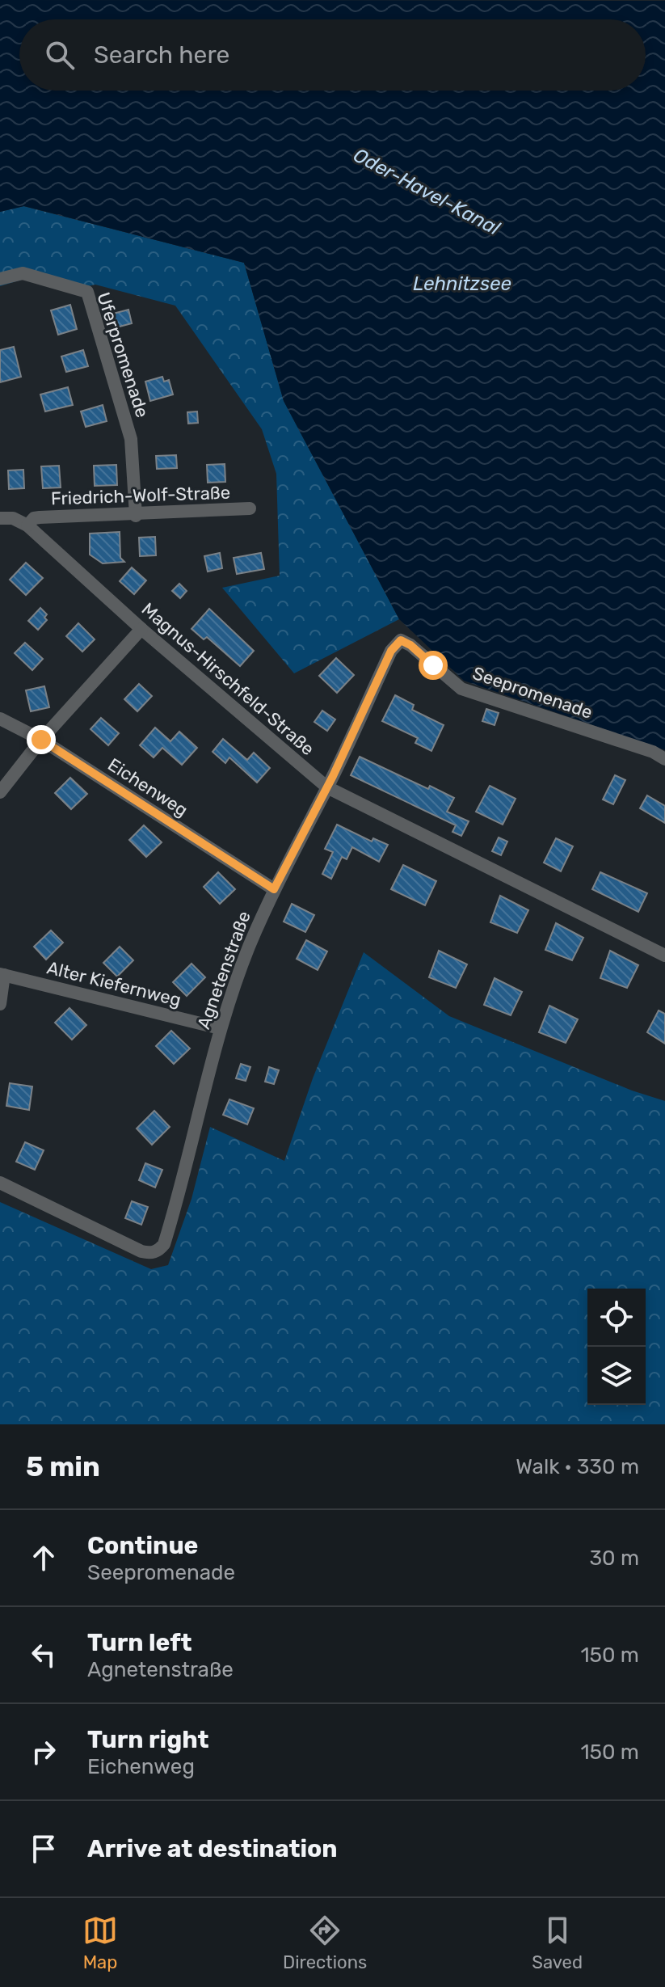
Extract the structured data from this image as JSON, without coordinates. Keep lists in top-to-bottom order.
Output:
{
  "streets": {
    "street": [
      "Uferpromenade",
      "Friedrich-Wolf-Straße",
      "Magnus-Hirschfeld-Straße",
      "Seepromenade",
      "Eichenweg",
      "Agnetenstraße",
      "Alter Kiefernweg"
    ]
  },
  "crossings": [
    ["Uferpromenade", "Friedrich-Wolf-Straße"],
    ["Friedrich-Wolf-Straße", "Magnus-Hirschfeld-Straße"],
    ["Magnus-Hirschfeld-Straße", "Agnetenstraße"],
    ["Seepromenade", "Agnetenstraße"],
    ["Eichenweg", "Agnetenstraße"],
    ["Agnetenstraße", "Alter Kiefernweg"]
  ],
  "water": ["Oder-Havel-Kanal", "Lehnitzsee"],
  "page": {
    "search": "Search here",
    "heading": ["5 min", "Walk · 330 m"],
    "list": [
      ["Continue", "Seepromenade", "30 m"],
      ["Turn left", "Agnetenstraße", "150 m"],
      ["Turn right", "Eichenweg", "150 m"],
      "Arrive at destination"
    ],
    "nav": ["Map", "Directions", "Saved"]
  }
}
